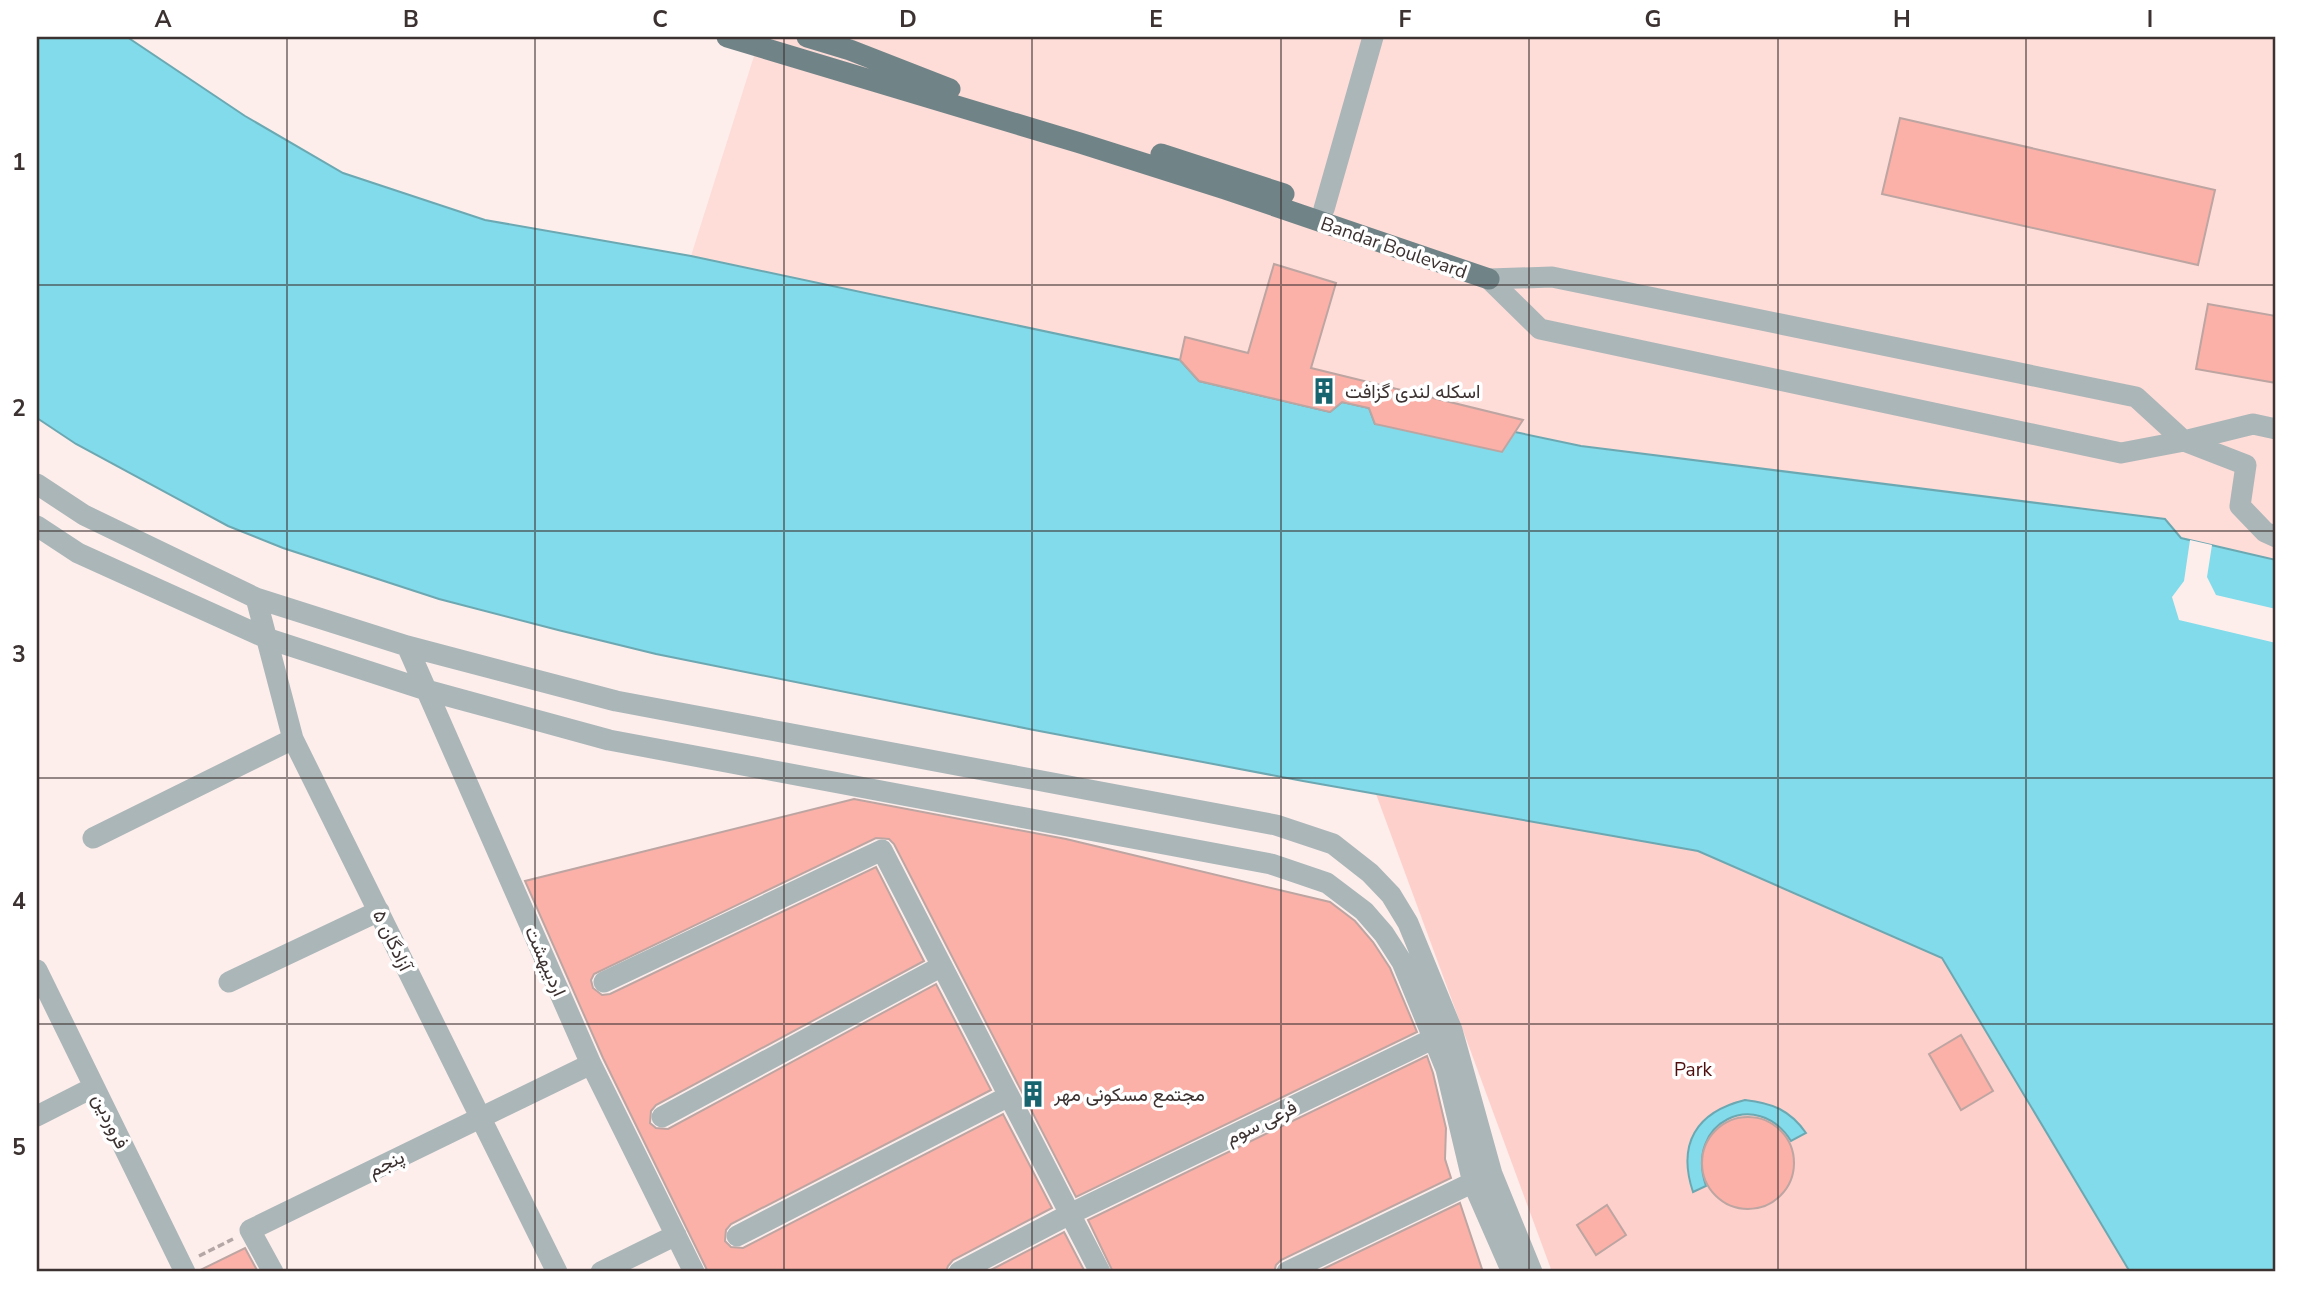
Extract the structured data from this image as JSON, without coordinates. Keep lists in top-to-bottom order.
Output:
{
  "streets": {
    "main road": ["Bandar Boulevard"],
    "street": [
      "آزادگان ۵",
      "اردیبهشت",
      "فروردین",
      "فرعی سوم",
      "پنجم"
    ]
  },
  "crossings": [
    ["آزادگان ۵", "پنجم"],
    ["اردیبهشت", "پنجم"]
  ],
  "parks": ["Park"],
  "places": {
    "building": ["اسکله لندی گزافت", "مجتمع مسکونی مهر"]
  },
  "grid": {
    "columns": [
      "A",
      "B",
      "C",
      "D",
      "E",
      "F",
      "G",
      "H",
      "I"
    ],
    "rows": [
      "1",
      "2",
      "3",
      "4",
      "5"
    ]
  }
}
